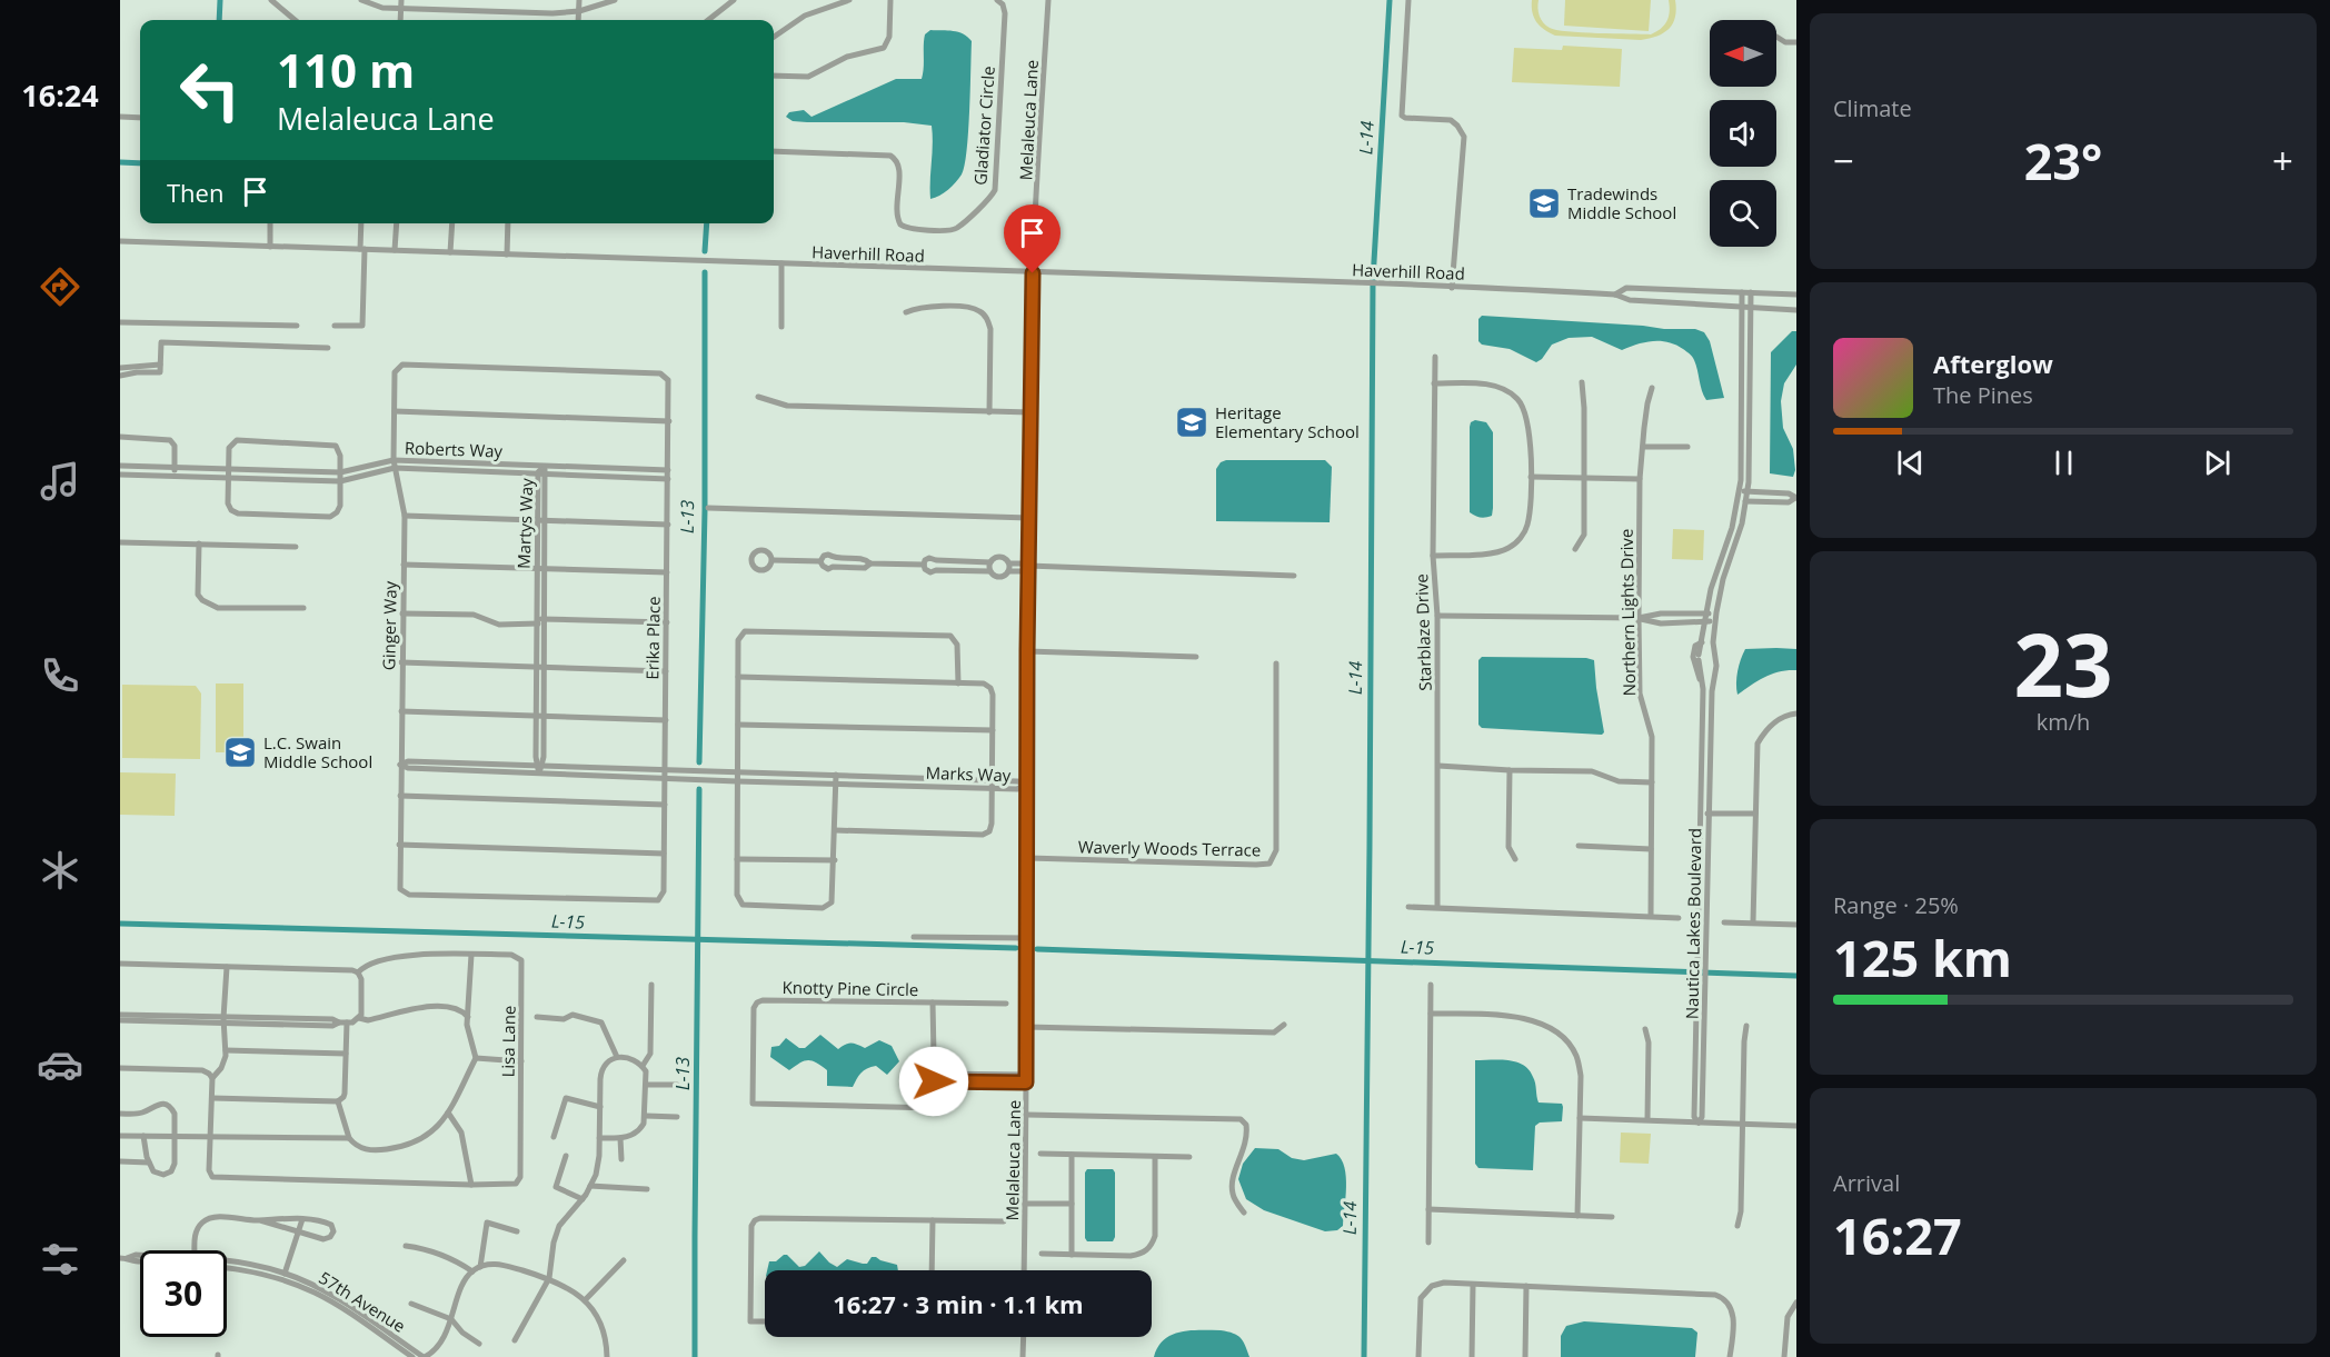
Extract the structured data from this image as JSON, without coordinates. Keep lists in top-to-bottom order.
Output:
{
  "streets": {
    "street": [
      "Melaleuca Lane",
      "Gladiator Circle",
      "Haverhill Road",
      "Roberts Way",
      "Martys Way",
      "Northern Lights Drive",
      "Ginger Way",
      "Starblaze Drive",
      "Erika Place",
      "Marks Way",
      "Waverly Woods Terrace",
      "Nautica Lakes Boulevard",
      "Knotty Pine Circle",
      "Lisa Lane",
      "57th Avenue"
    ]
  },
  "crossings": [
    ["Melaleuca Lane", "Haverhill Road"],
    ["Melaleuca Lane", "Marks Way"],
    ["Melaleuca Lane", "Waverly Woods Terrace"],
    ["Haverhill Road", "Nautica Lakes Boulevard"],
    ["Roberts Way", "Martys Way"],
    ["Roberts Way", "Ginger Way"],
    ["Roberts Way", "Erika Place"],
    ["Martys Way", "Marks Way"],
    ["Ginger Way", "Erika Place"],
    ["Ginger Way", "Marks Way"],
    ["Erika Place", "Marks Way"]
  ],
  "water": ["L-14", "L-13", "L-15"],
  "places": {
    "school or university": ["Tradewinds Middle School", "Heritage Elementary School", "L.C. Swain Middle School"]
  },
  "north": "left",
  "page": {
    "tabs": "16:24",
    "tile": [
      "Climate",
      ["23", "km/h"],
      ["Range · 25%", "125 km"],
      ["Arrival", "16:27"]
    ],
    "turn": ["110 m", "Melaleuca Lane"],
    "heat": ["−", "23°", "+"],
    "then": "Then",
    "song": ["Afterglow", "The Pines"],
    "limit": "30",
    "trip": "16:27 · 3 min · 1.1 km"
  }
}
